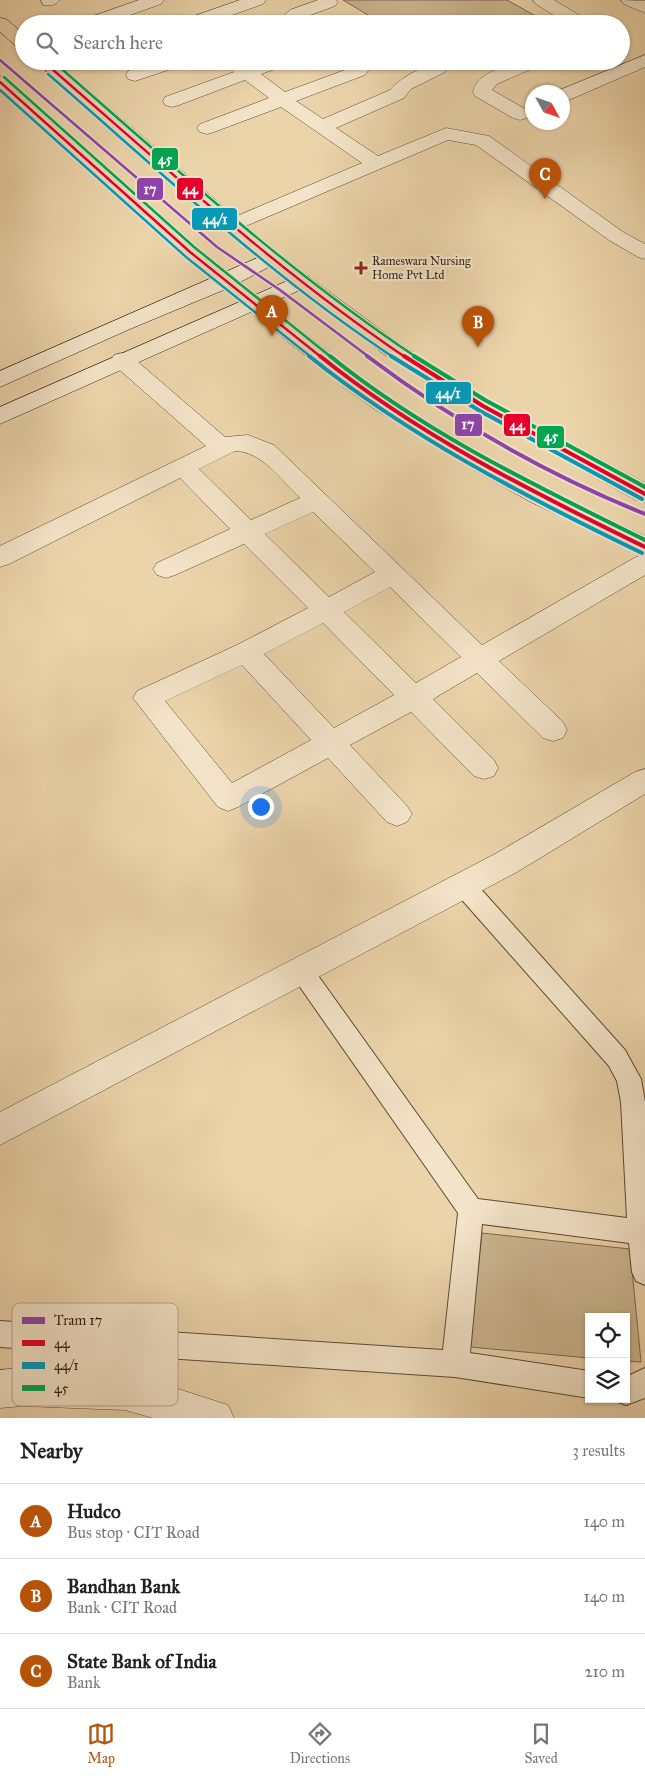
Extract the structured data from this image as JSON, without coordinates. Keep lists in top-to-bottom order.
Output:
{
  "places": {
    "health": ["Rameswara Nursing Home Pvt Ltd"]
  },
  "lines": [
    "tram line 17",
    "transit line 44",
    "transit line 45",
    "transit line 44/1"
  ],
  "legend": [
    "Tram 17",
    "44",
    "44/1",
    "45"
  ],
  "north": "bottom right",
  "page": {
    "search": "Search here",
    "pins": ["C", "A", "B"],
    "heading": ["Nearby", "3 results"],
    "list": [
      {
        "mark": "A",
        "name": "Hudco",
        "note": "Bus stop · CIT Road",
        "value": "140 m"
      },
      {
        "mark": "B",
        "name": "Bandhan Bank",
        "note": "Bank · CIT Road",
        "value": "140 m"
      },
      {
        "mark": "C",
        "name": "State Bank of India",
        "note": "Bank",
        "value": "210 m"
      }
    ],
    "nav": ["Map", "Directions", "Saved"]
  }
}
